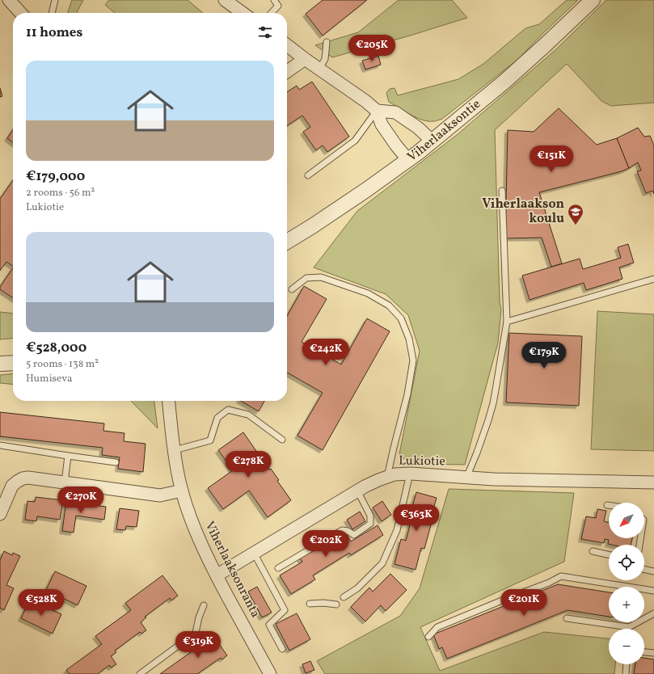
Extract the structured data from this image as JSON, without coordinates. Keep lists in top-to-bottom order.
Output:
{
  "streets": {
    "street": ["Viherlaaksontie", "Lukiotie", "Viherlaaksonranta"]
  },
  "crossings": [
    ["Lukiotie", "Viherlaaksonranta"]
  ],
  "places": {
    "school or university": ["Viherlaakson koulu"]
  },
  "north": "bottom left",
  "page": {
    "heading": "11 homes",
    "price": [
      "€205K",
      "€151K",
      "€242K",
      "€179K",
      "€278K",
      "€270K",
      "€363K",
      "€202K",
      "€528K",
      "€201K",
      "€319K"
    ],
    "list": [
      {
        "name": "€179,000",
        "note": "2 rooms · 56 m² · Lukiotie"
      },
      {
        "name": "€528,000",
        "note": "5 rooms · 138 m² · Humiseva"
      }
    ],
    "map_buttons": ["+", "−"]
  }
}
